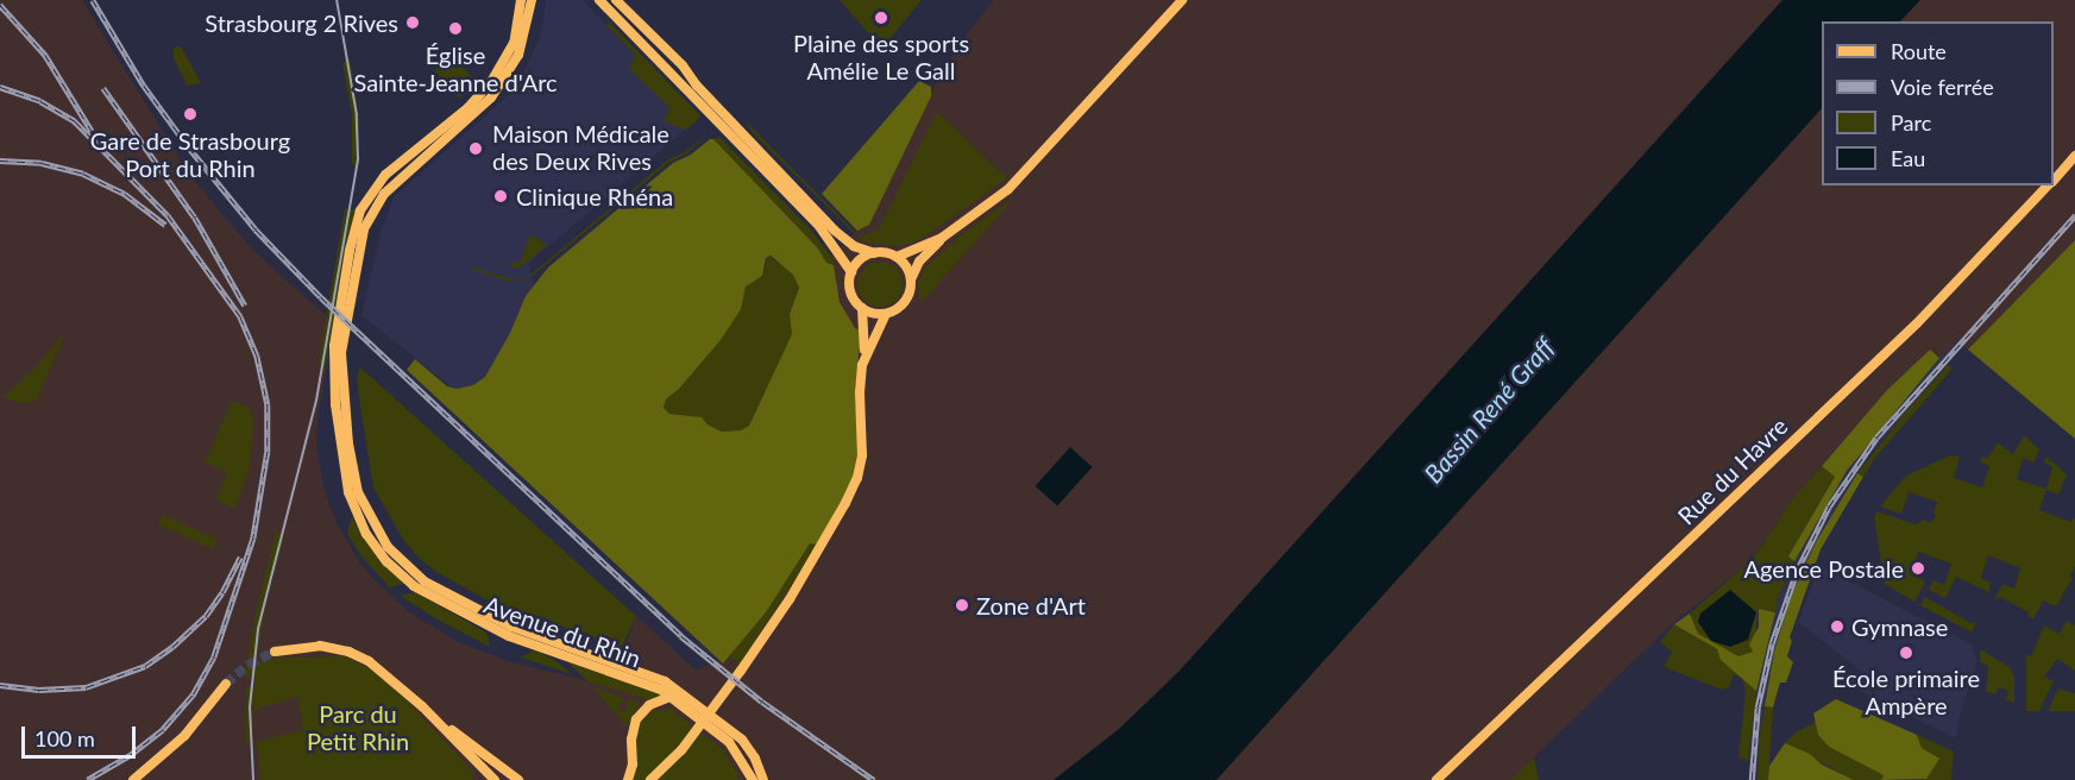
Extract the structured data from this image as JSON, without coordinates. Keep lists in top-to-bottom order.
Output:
{
  "streets": {
    "main road": ["Rue du Havre", "Avenue du Rhin"]
  },
  "water": ["Bassin René Graff"],
  "parks": ["Parc du Petit Rhin"],
  "places": [
    "Plaine des sports Amélie Le Gall",
    "Strasbourg 2 Rives",
    "Église Sainte-Jeanne d'Arc",
    "Gare de Strasbourg Port du Rhin",
    "Maison Médicale des Deux Rives",
    "Clinique Rhéna",
    "Agence Postale",
    "Zone d'Art",
    "Gymnase",
    "École primaire Ampère"
  ],
  "legend": [
    "Route",
    "Voie ferrée",
    "Parc",
    "Eau"
  ],
  "scale_bar": "100 m"
}
